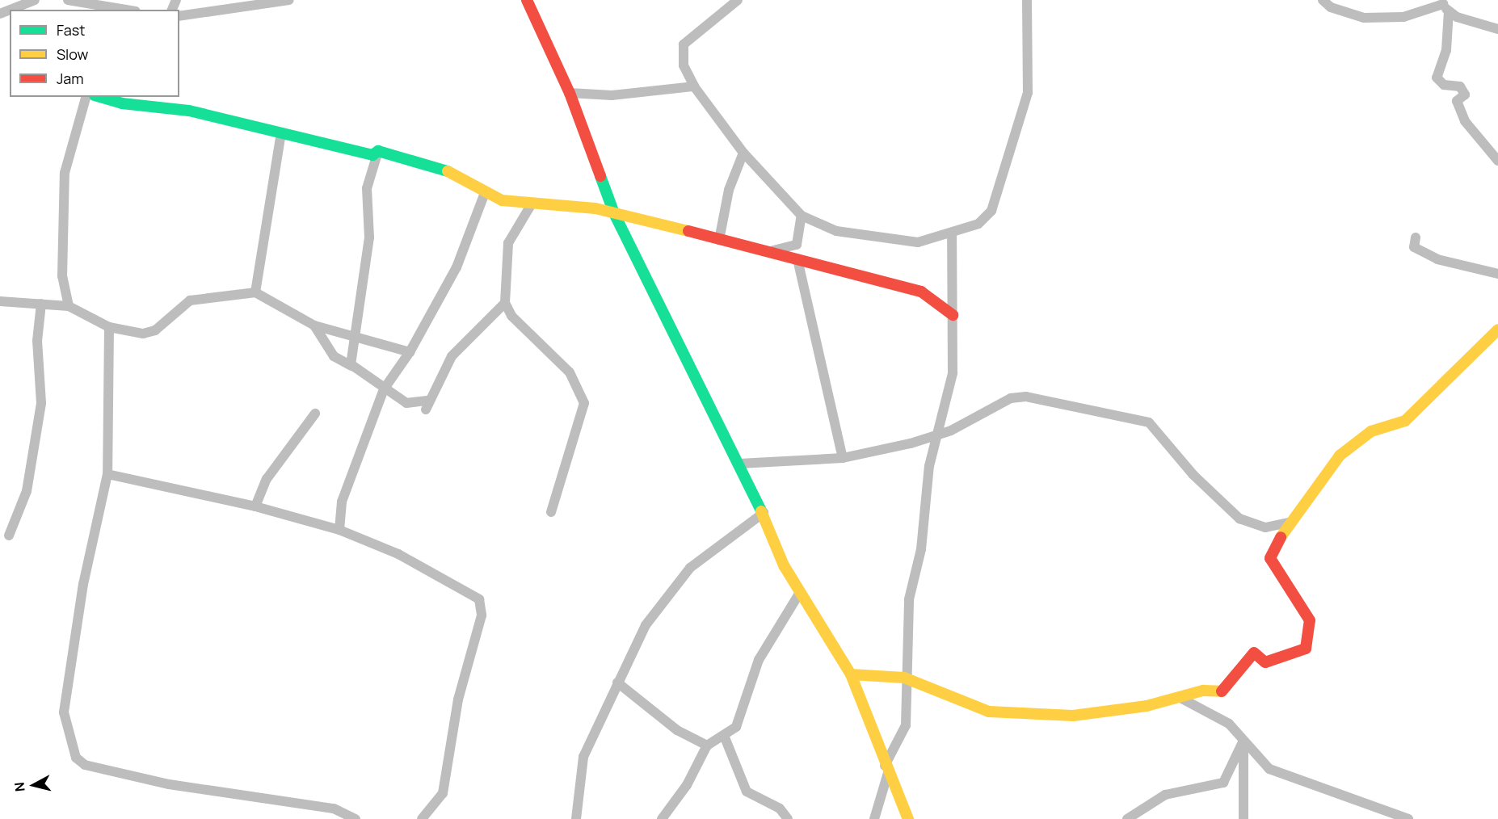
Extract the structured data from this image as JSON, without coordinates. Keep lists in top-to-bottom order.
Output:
{
  "legend": ["Fast", "Slow", "Jam"],
  "north": "left"
}
